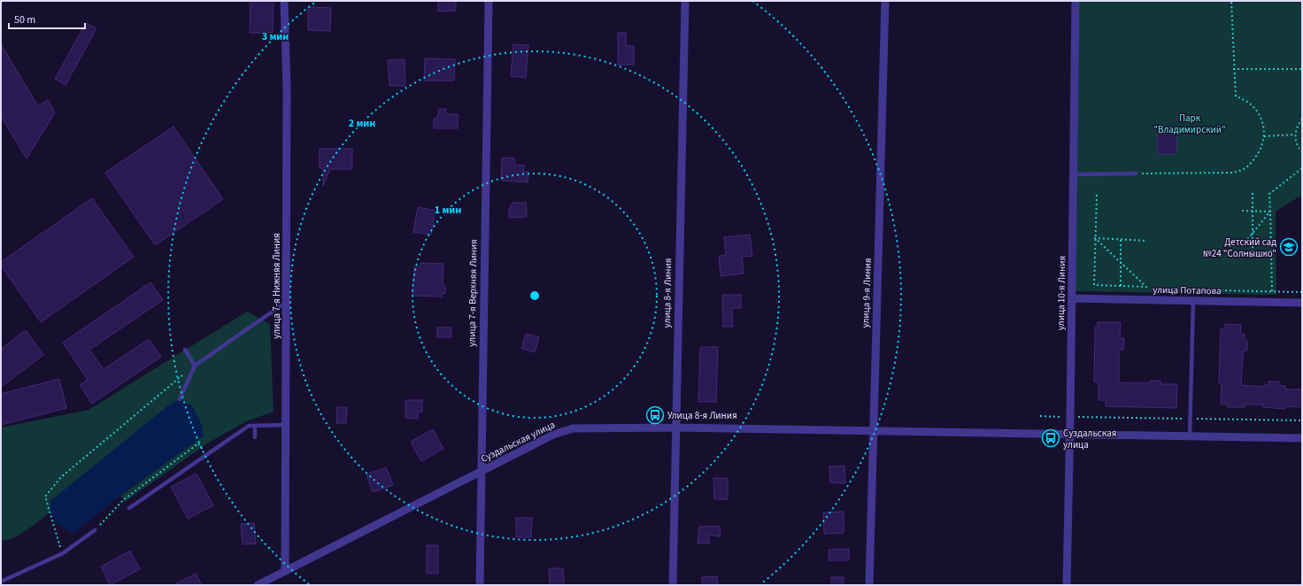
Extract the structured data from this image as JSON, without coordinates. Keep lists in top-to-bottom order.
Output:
{
  "streets": {
    "street": [
      "улица 7-я Нижняя Линия",
      "улица Потапова",
      "улица 7-я Верхняя Линия",
      "улица 8-я Линия",
      "улица 9-я Линия",
      "улица 10-я Линия",
      "Суздальская улица"
    ]
  },
  "crossings": [
    ["улица 7-я Нижняя Линия", "Суздальская улица"],
    ["улица Потапова", "улица 10-я Линия"],
    ["улица 7-я Верхняя Линия", "Суздальская улица"],
    ["улица 8-я Линия", "Суздальская улица"],
    ["улица 9-я Линия", "Суздальская улица"],
    ["улица 10-я Линия", "Суздальская улица"]
  ],
  "parks": ["Парк \"Владимирский\""],
  "places": {
    "school or university": ["Детский сад №24 \"Солнышко\""],
    "bus stop": ["Улица 8-я Линия", "Суздальская улица"]
  },
  "scale_bar": "50 m",
  "rings": ["3 мин", "2 мин", "1 мин"]
}
